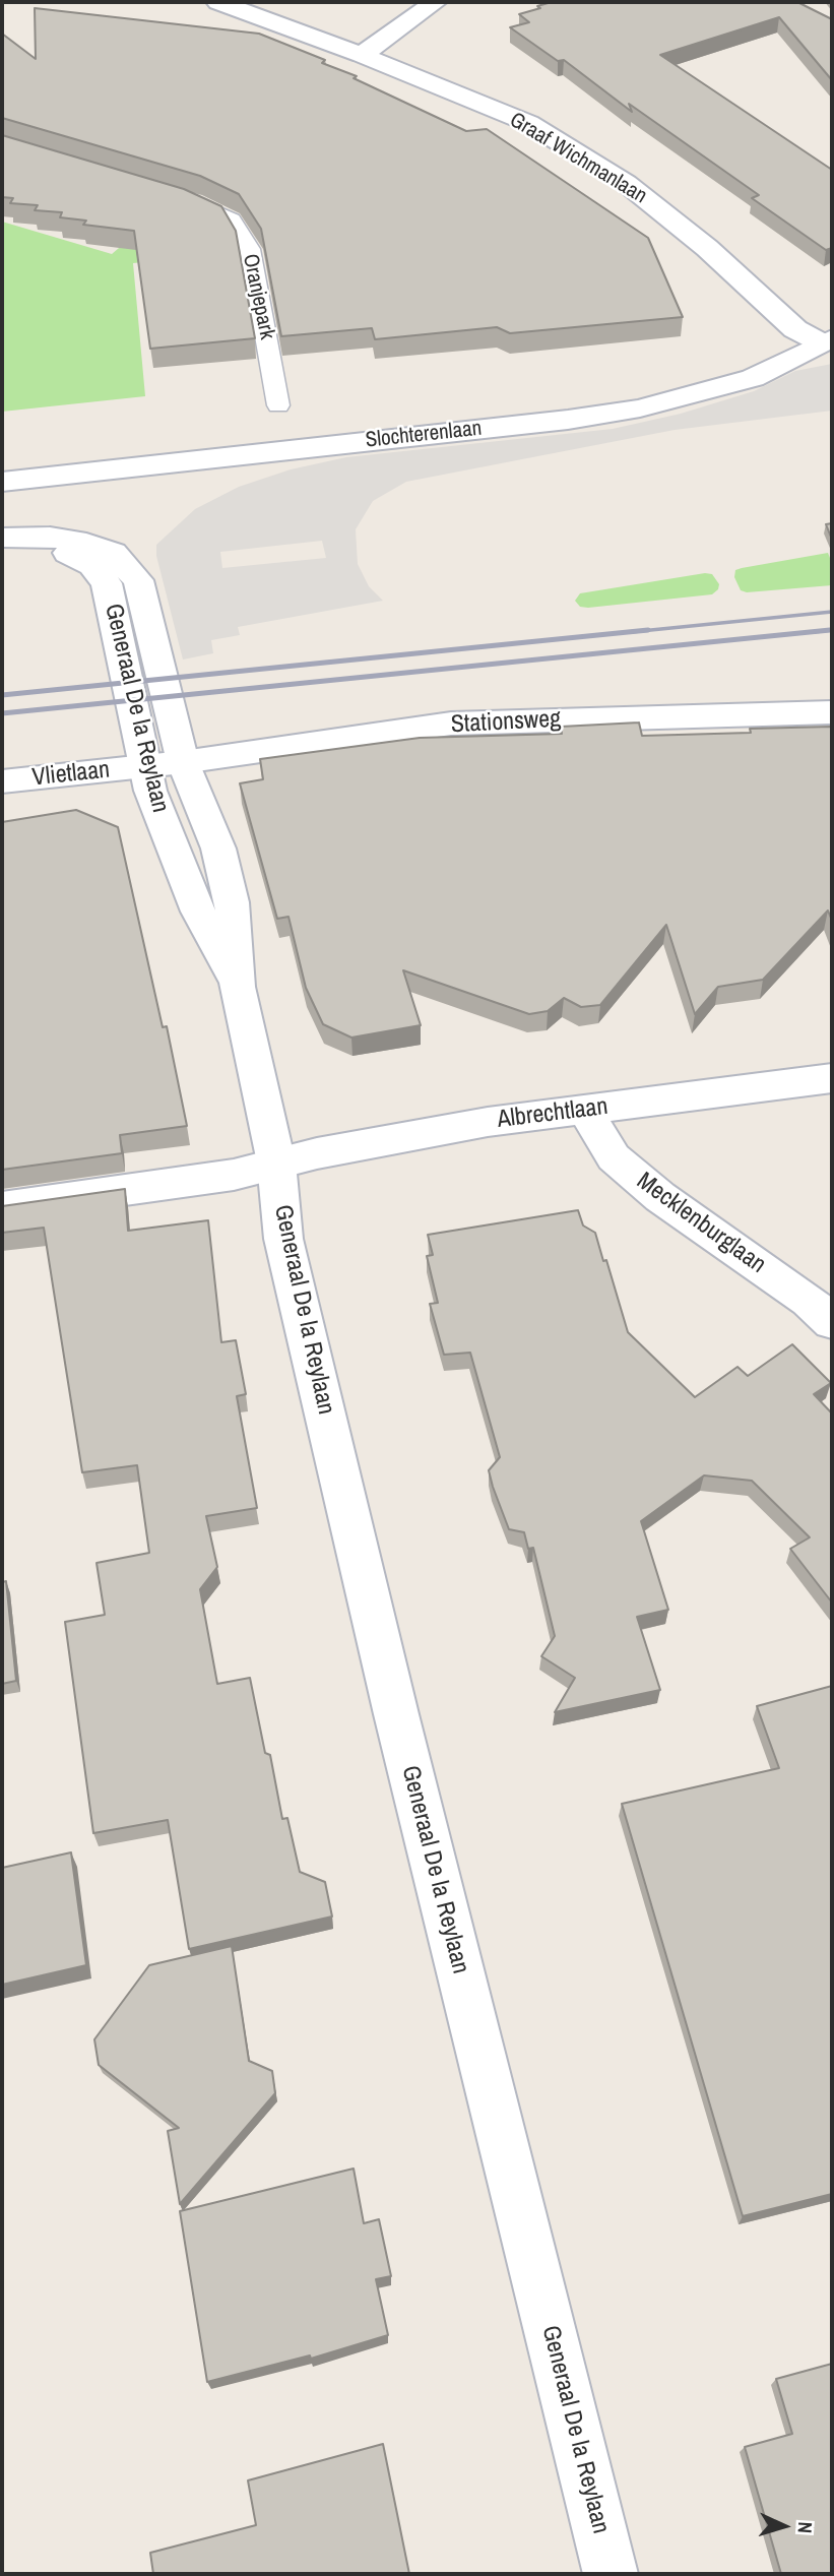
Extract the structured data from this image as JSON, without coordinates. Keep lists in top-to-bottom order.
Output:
{
  "streets": {
    "street": [
      "Graaf Wichmanlaan",
      "Slochterenlaan",
      "Generaal De la Reylaan",
      "Stationsweg",
      "Vlietlaan",
      "Albrechtlaan",
      "Mecklenburglaan"
    ],
    "lane": ["Oranjepark"]
  },
  "crossings": [
    ["Graaf Wichmanlaan", "Slochterenlaan"],
    ["Generaal De la Reylaan", "Vlietlaan"],
    ["Generaal De la Reylaan", "Albrechtlaan"],
    ["Stationsweg", "Vlietlaan"],
    ["Albrechtlaan", "Mecklenburglaan"]
  ],
  "north": "right"
}
